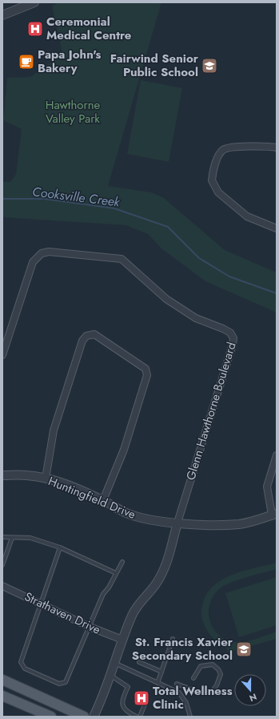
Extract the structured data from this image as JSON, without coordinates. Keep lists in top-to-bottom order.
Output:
{
  "streets": {
    "street": ["Glenn Hawthorne Boulevard", "Huntingfield Drive", "Strathaven Drive"]
  },
  "crossings": [
    ["Glenn Hawthorne Boulevard", "Huntingfield Drive"],
    ["Glenn Hawthorne Boulevard", "Strathaven Drive"]
  ],
  "water": ["Cooksville Creek"],
  "parks": ["Hawthorne Valley Park"],
  "places": {
    "hospital": ["Ceremonial Medical Centre", "Total Wellness Clinic"],
    "cafe": ["Papa John's Bakery"],
    "school or university": ["Fairwind Senior Public School", "St. Francis Xavier Secondary School"]
  },
  "north": "bottom"
}
